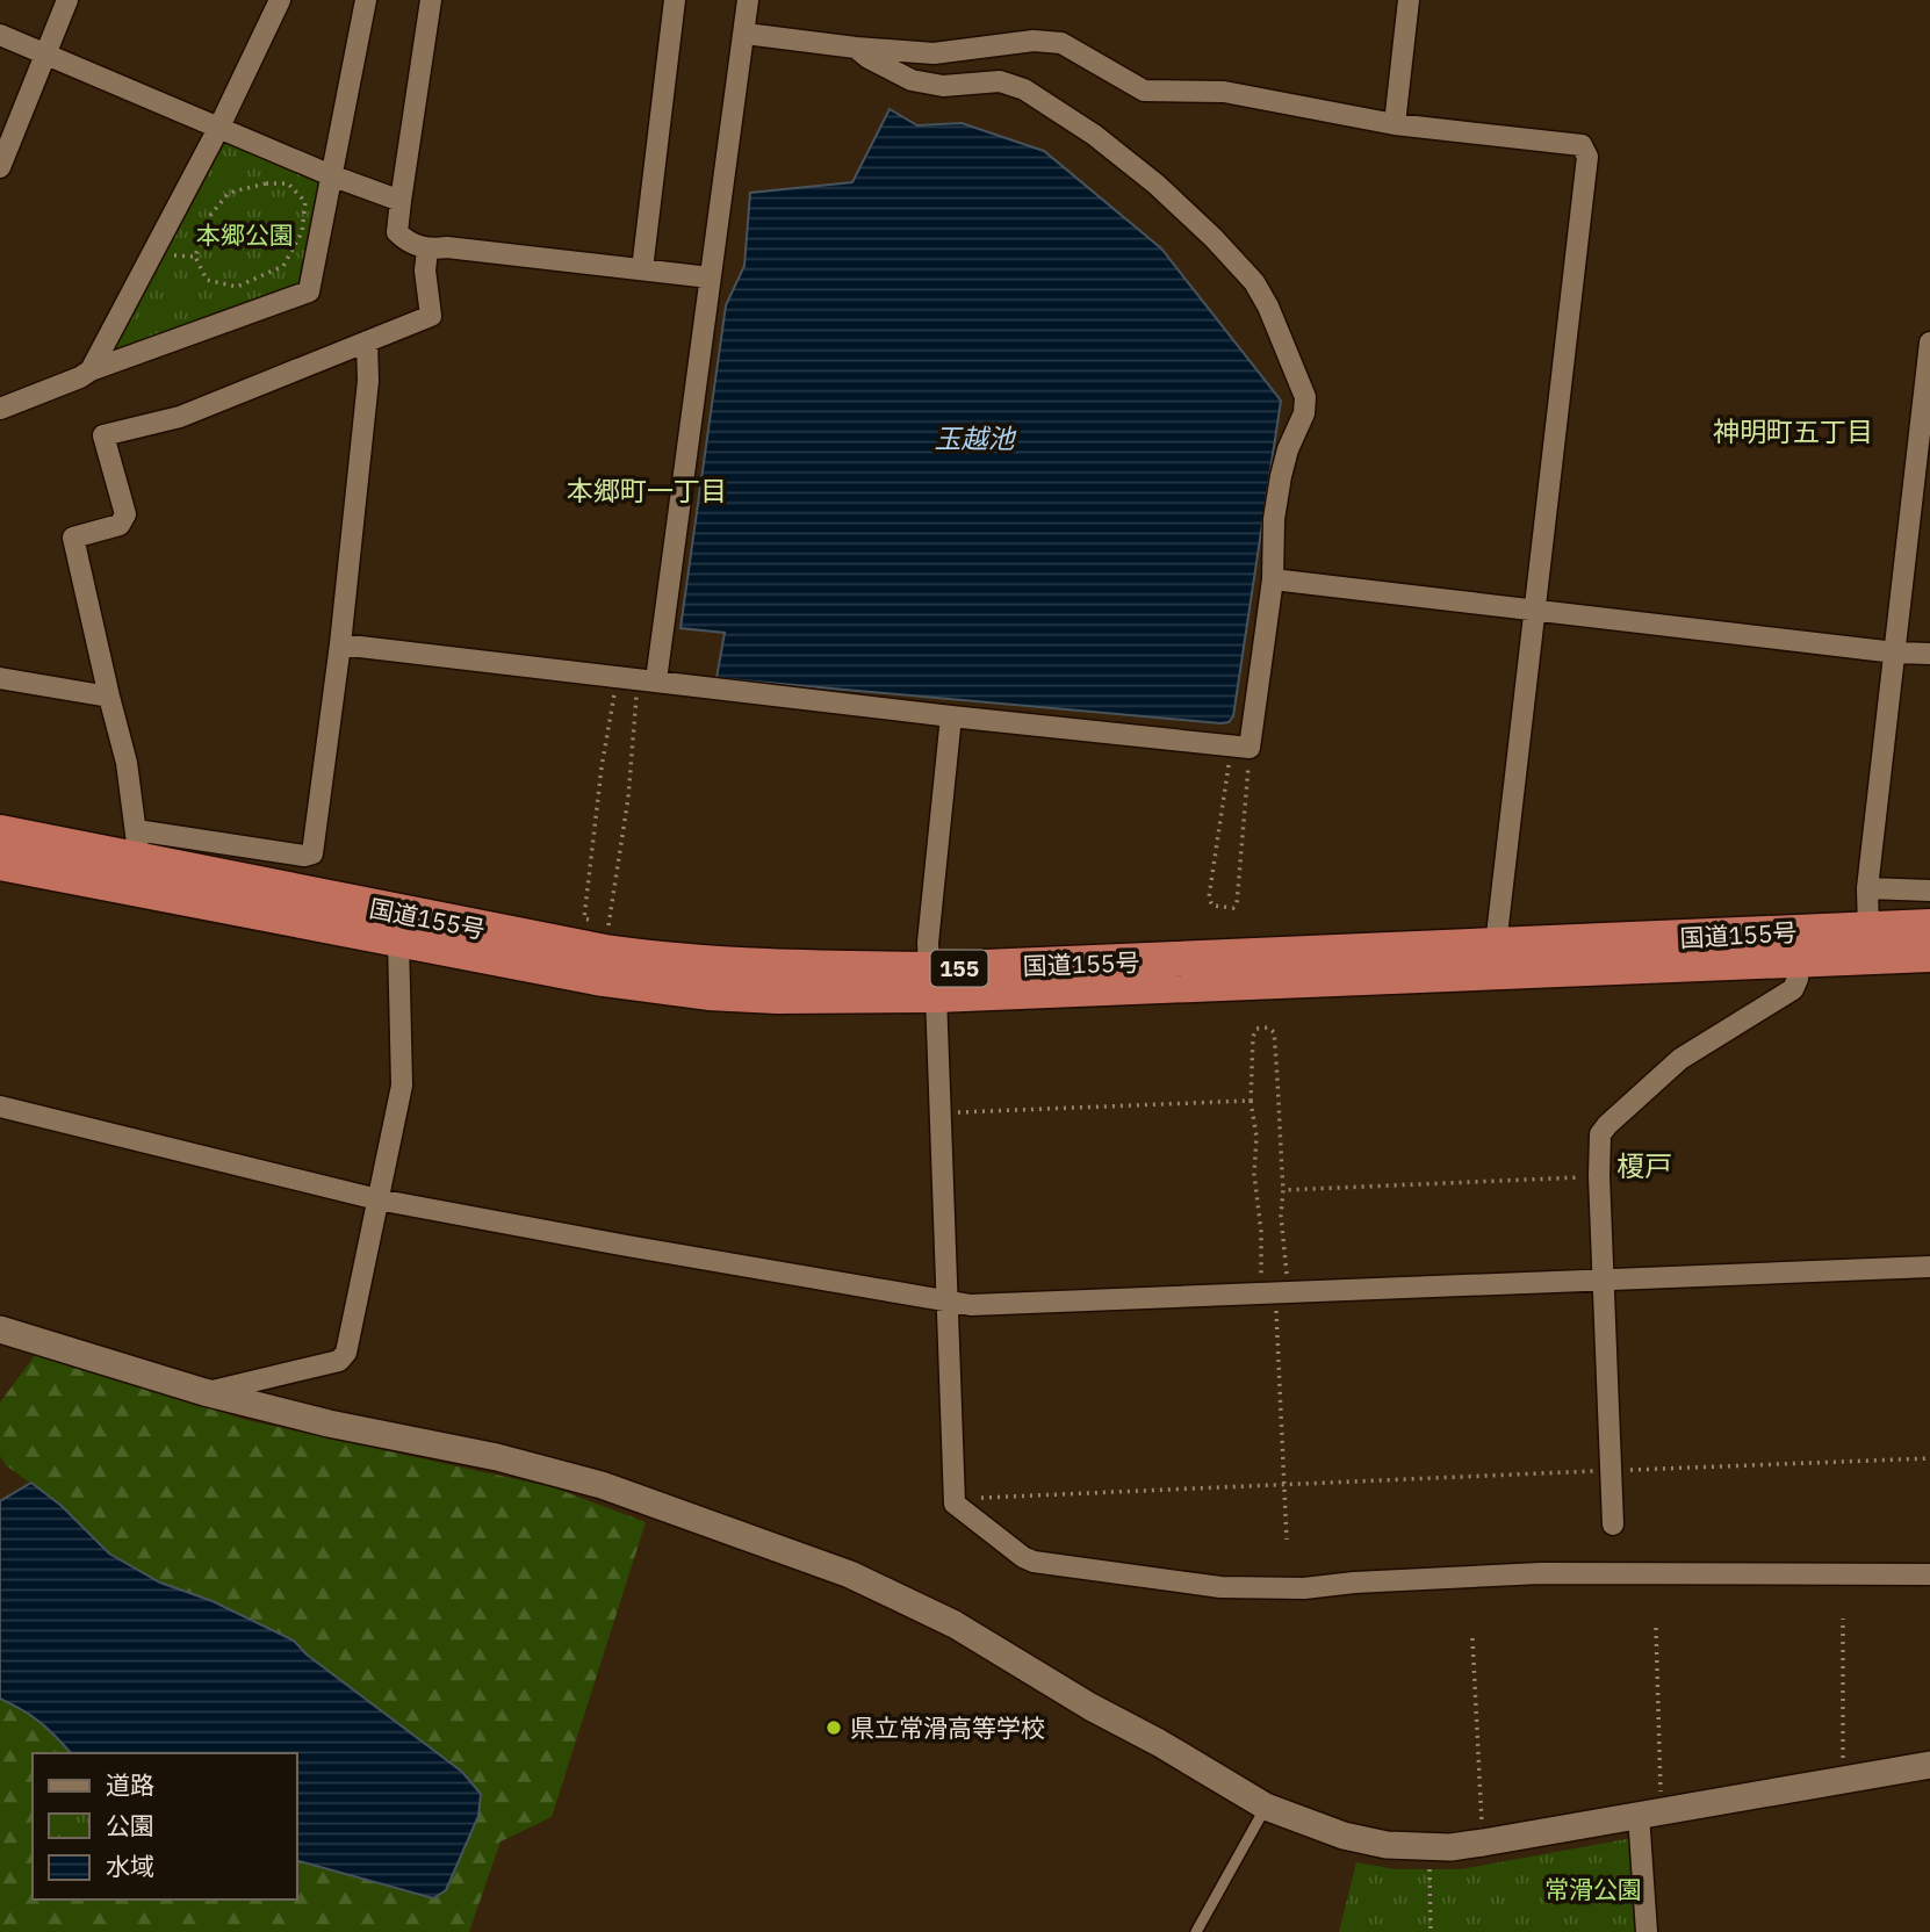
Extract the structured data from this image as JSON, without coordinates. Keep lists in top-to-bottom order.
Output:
{
  "streets": {
    "highway": ["国道155号", "155"]
  },
  "districts": ["神明町五丁目", "本郷町一丁目", "榎戸"],
  "water": ["玉越池"],
  "parks": ["本郷公園", "常滑公園"],
  "places": ["県立常滑高等学校"],
  "legend": ["道路", "公園", "水域"]
}
